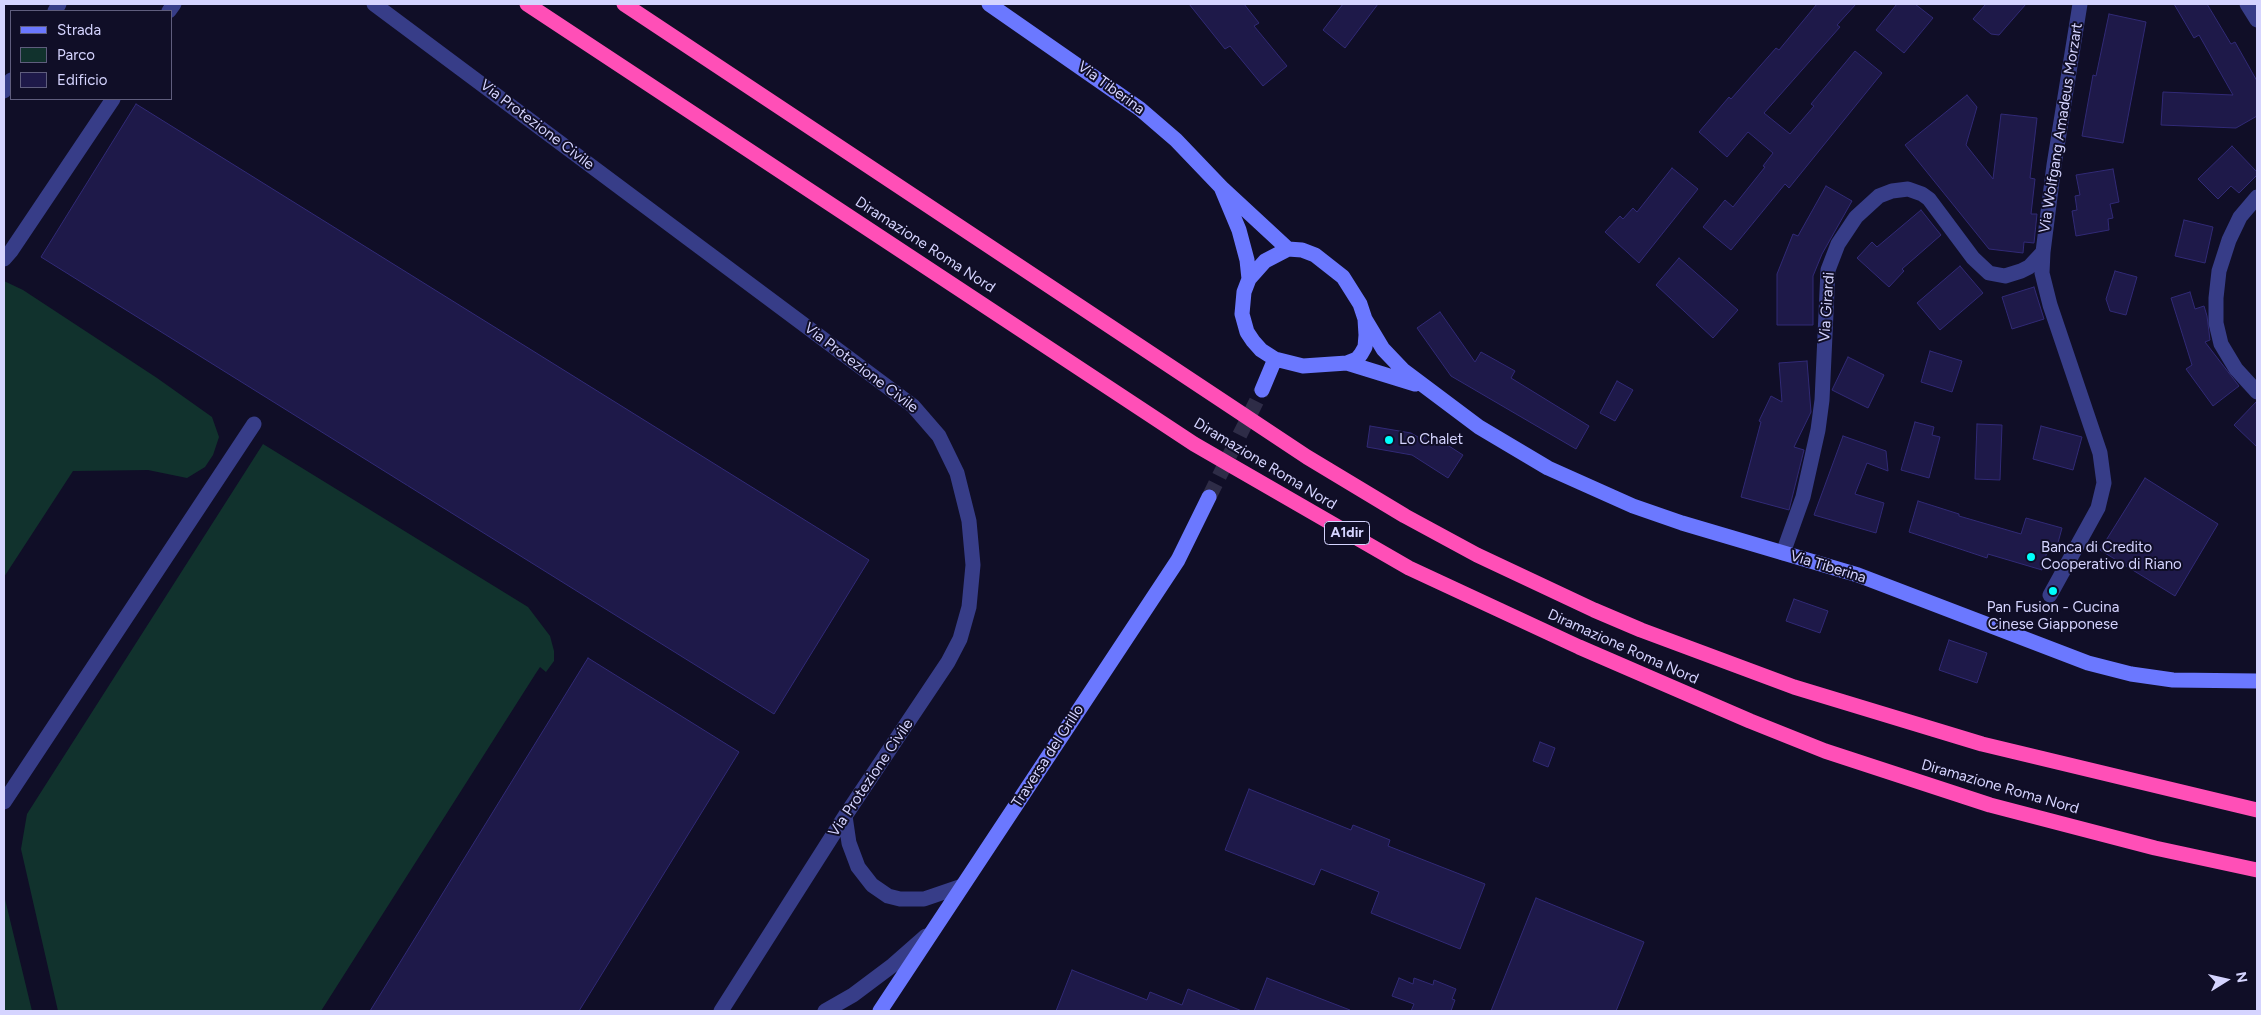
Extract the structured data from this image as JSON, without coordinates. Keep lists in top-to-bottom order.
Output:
{
  "streets": {
    "highway": ["Diramazione Roma Nord", "A1dir"],
    "main road": ["Via Tiberina", "Traversa del Grillo"],
    "street": ["Via Protezione Civile", "Via Wolfgang Amadeus Morzart", "Via Girardi"]
  },
  "crossings": [
    ["Via Tiberina", "Via Girardi"],
    ["Via Wolfgang Amadeus Morzart", "Via Girardi"]
  ],
  "places": ["Lo Chalet", "Banca di Credito Cooperativo di Riano", "Pan Fusion - Cucina Cinese Giapponese"],
  "legend": ["Strada", "Parco", "Edificio"],
  "north": "right"
}
